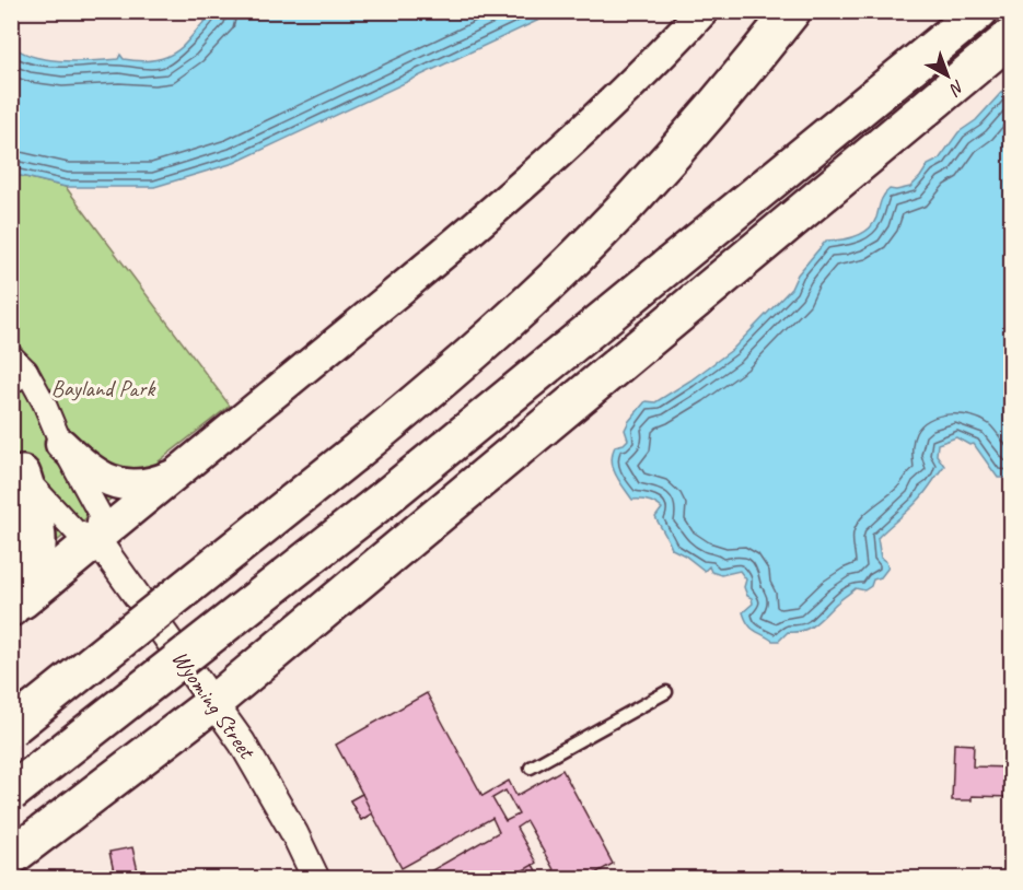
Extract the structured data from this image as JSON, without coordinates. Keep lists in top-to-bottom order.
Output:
{
  "streets": {
    "street": ["Wyoming Street"]
  },
  "parks": ["Bayland Park"],
  "north": "bottom right"
}
